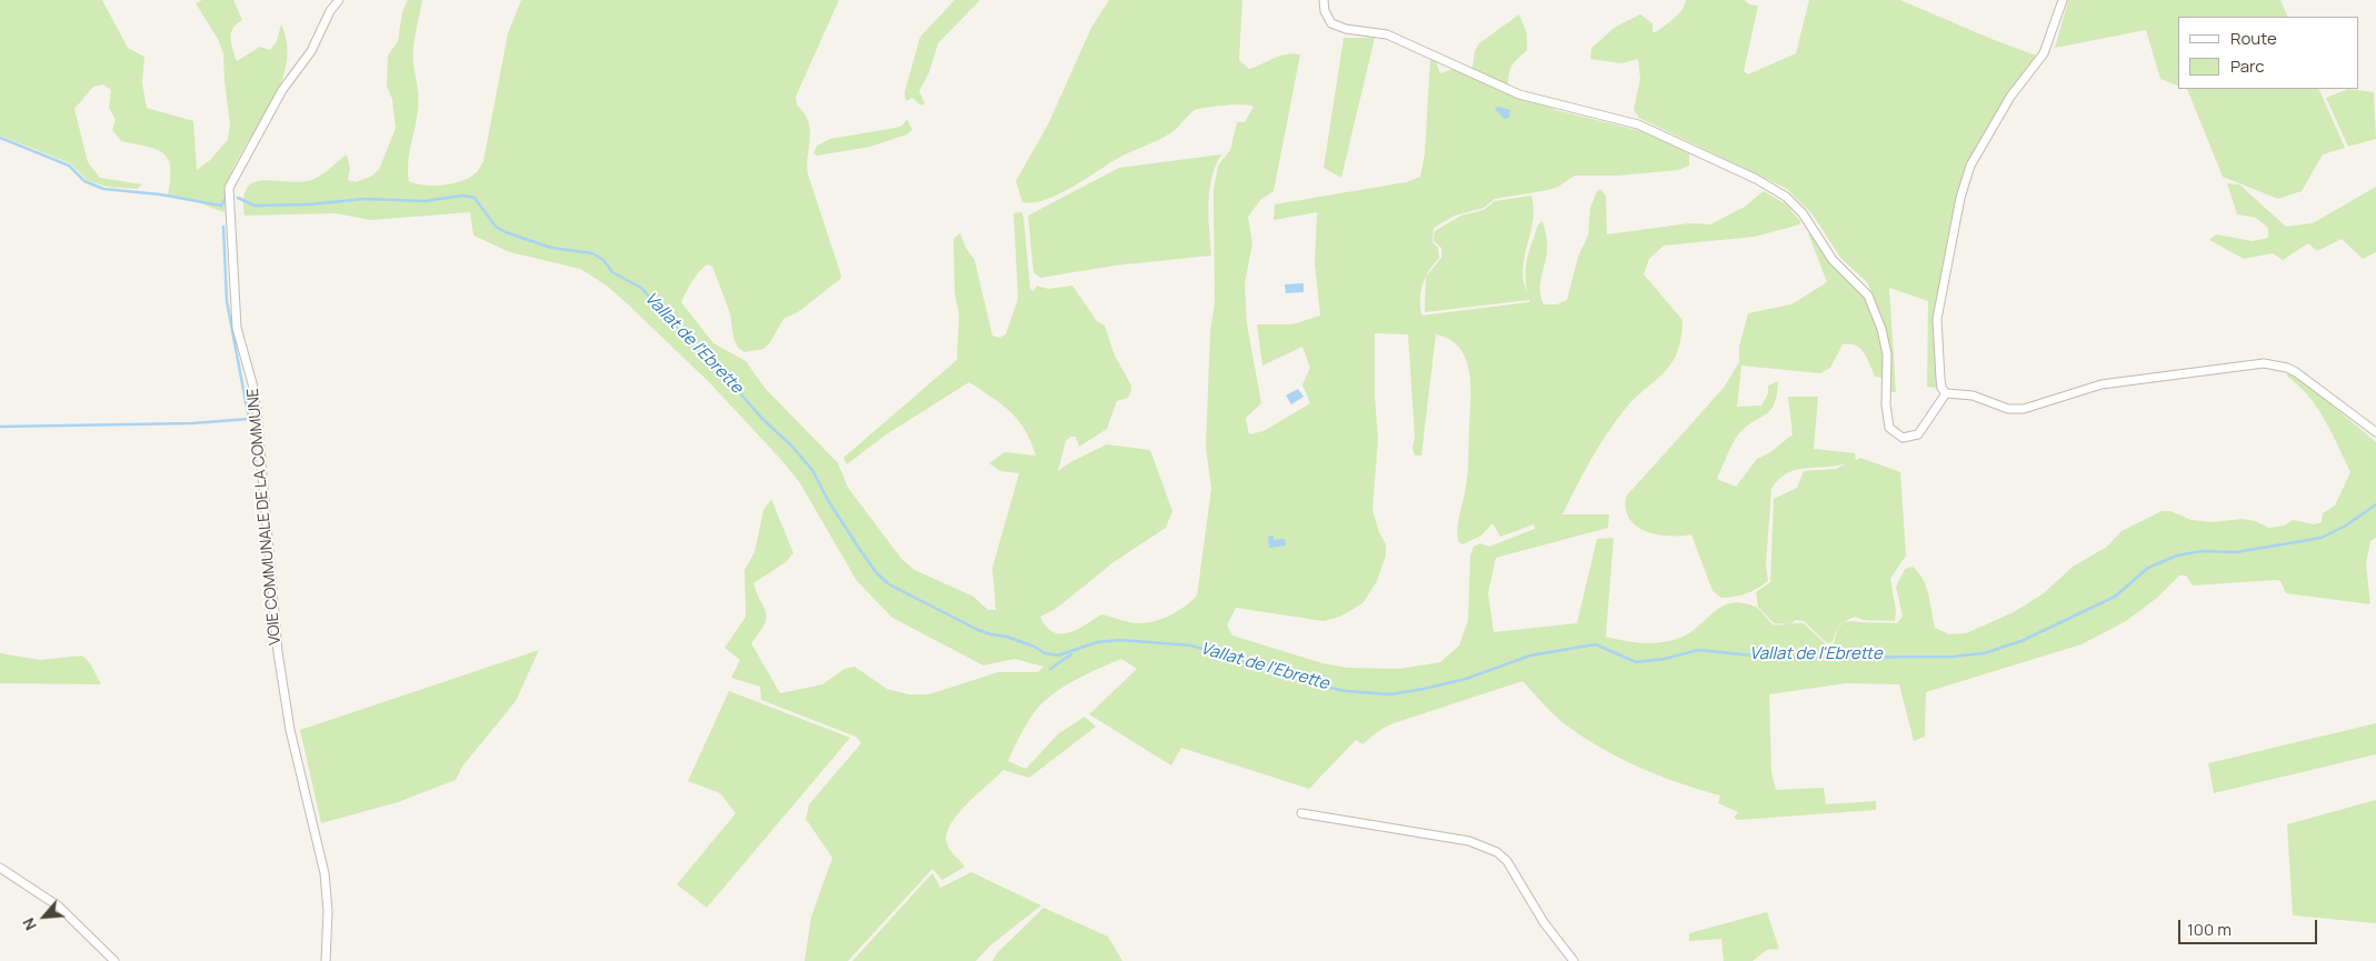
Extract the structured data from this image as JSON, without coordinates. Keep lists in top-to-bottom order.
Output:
{
  "streets": {
    "street": ["VOIE COMMUNALE DE LA COMMUNE"]
  },
  "water": ["Vallat de l'Ebrette"],
  "legend": ["Route", "Parc"],
  "scale_bar": "100 m",
  "north": "bottom left"
}
